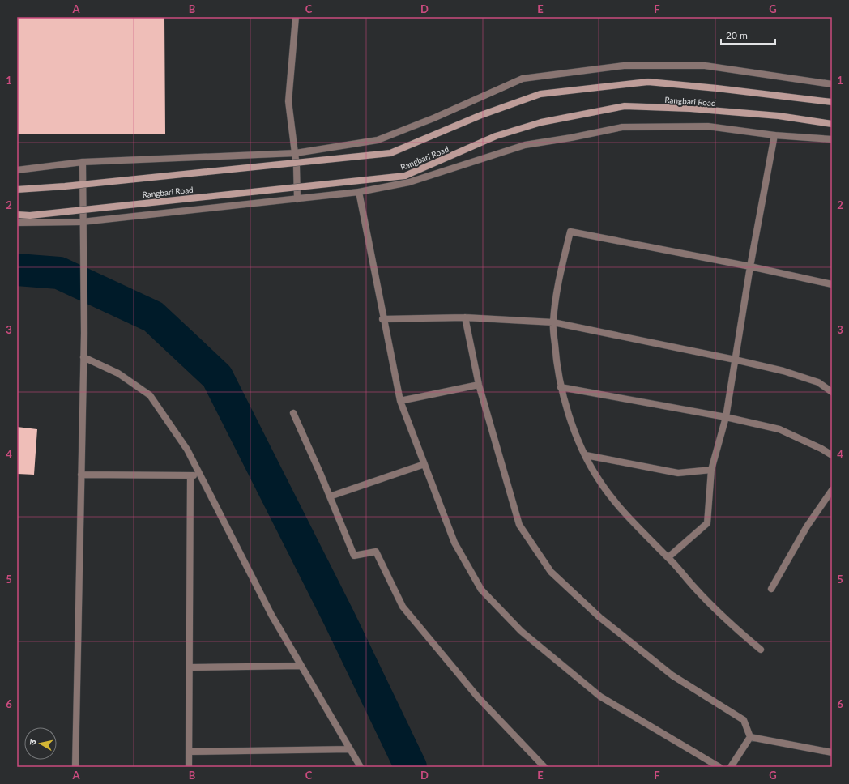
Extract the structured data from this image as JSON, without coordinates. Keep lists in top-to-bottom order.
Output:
{
  "streets": {
    "street": ["Rangbari Road"]
  },
  "scale_bar": "20 m",
  "north": "left",
  "grid": {
    "columns": [
      "A",
      "B",
      "C",
      "D",
      "E",
      "F",
      "G"
    ],
    "rows": [
      "1",
      "2",
      "3",
      "4",
      "5",
      "6"
    ]
  }
}
